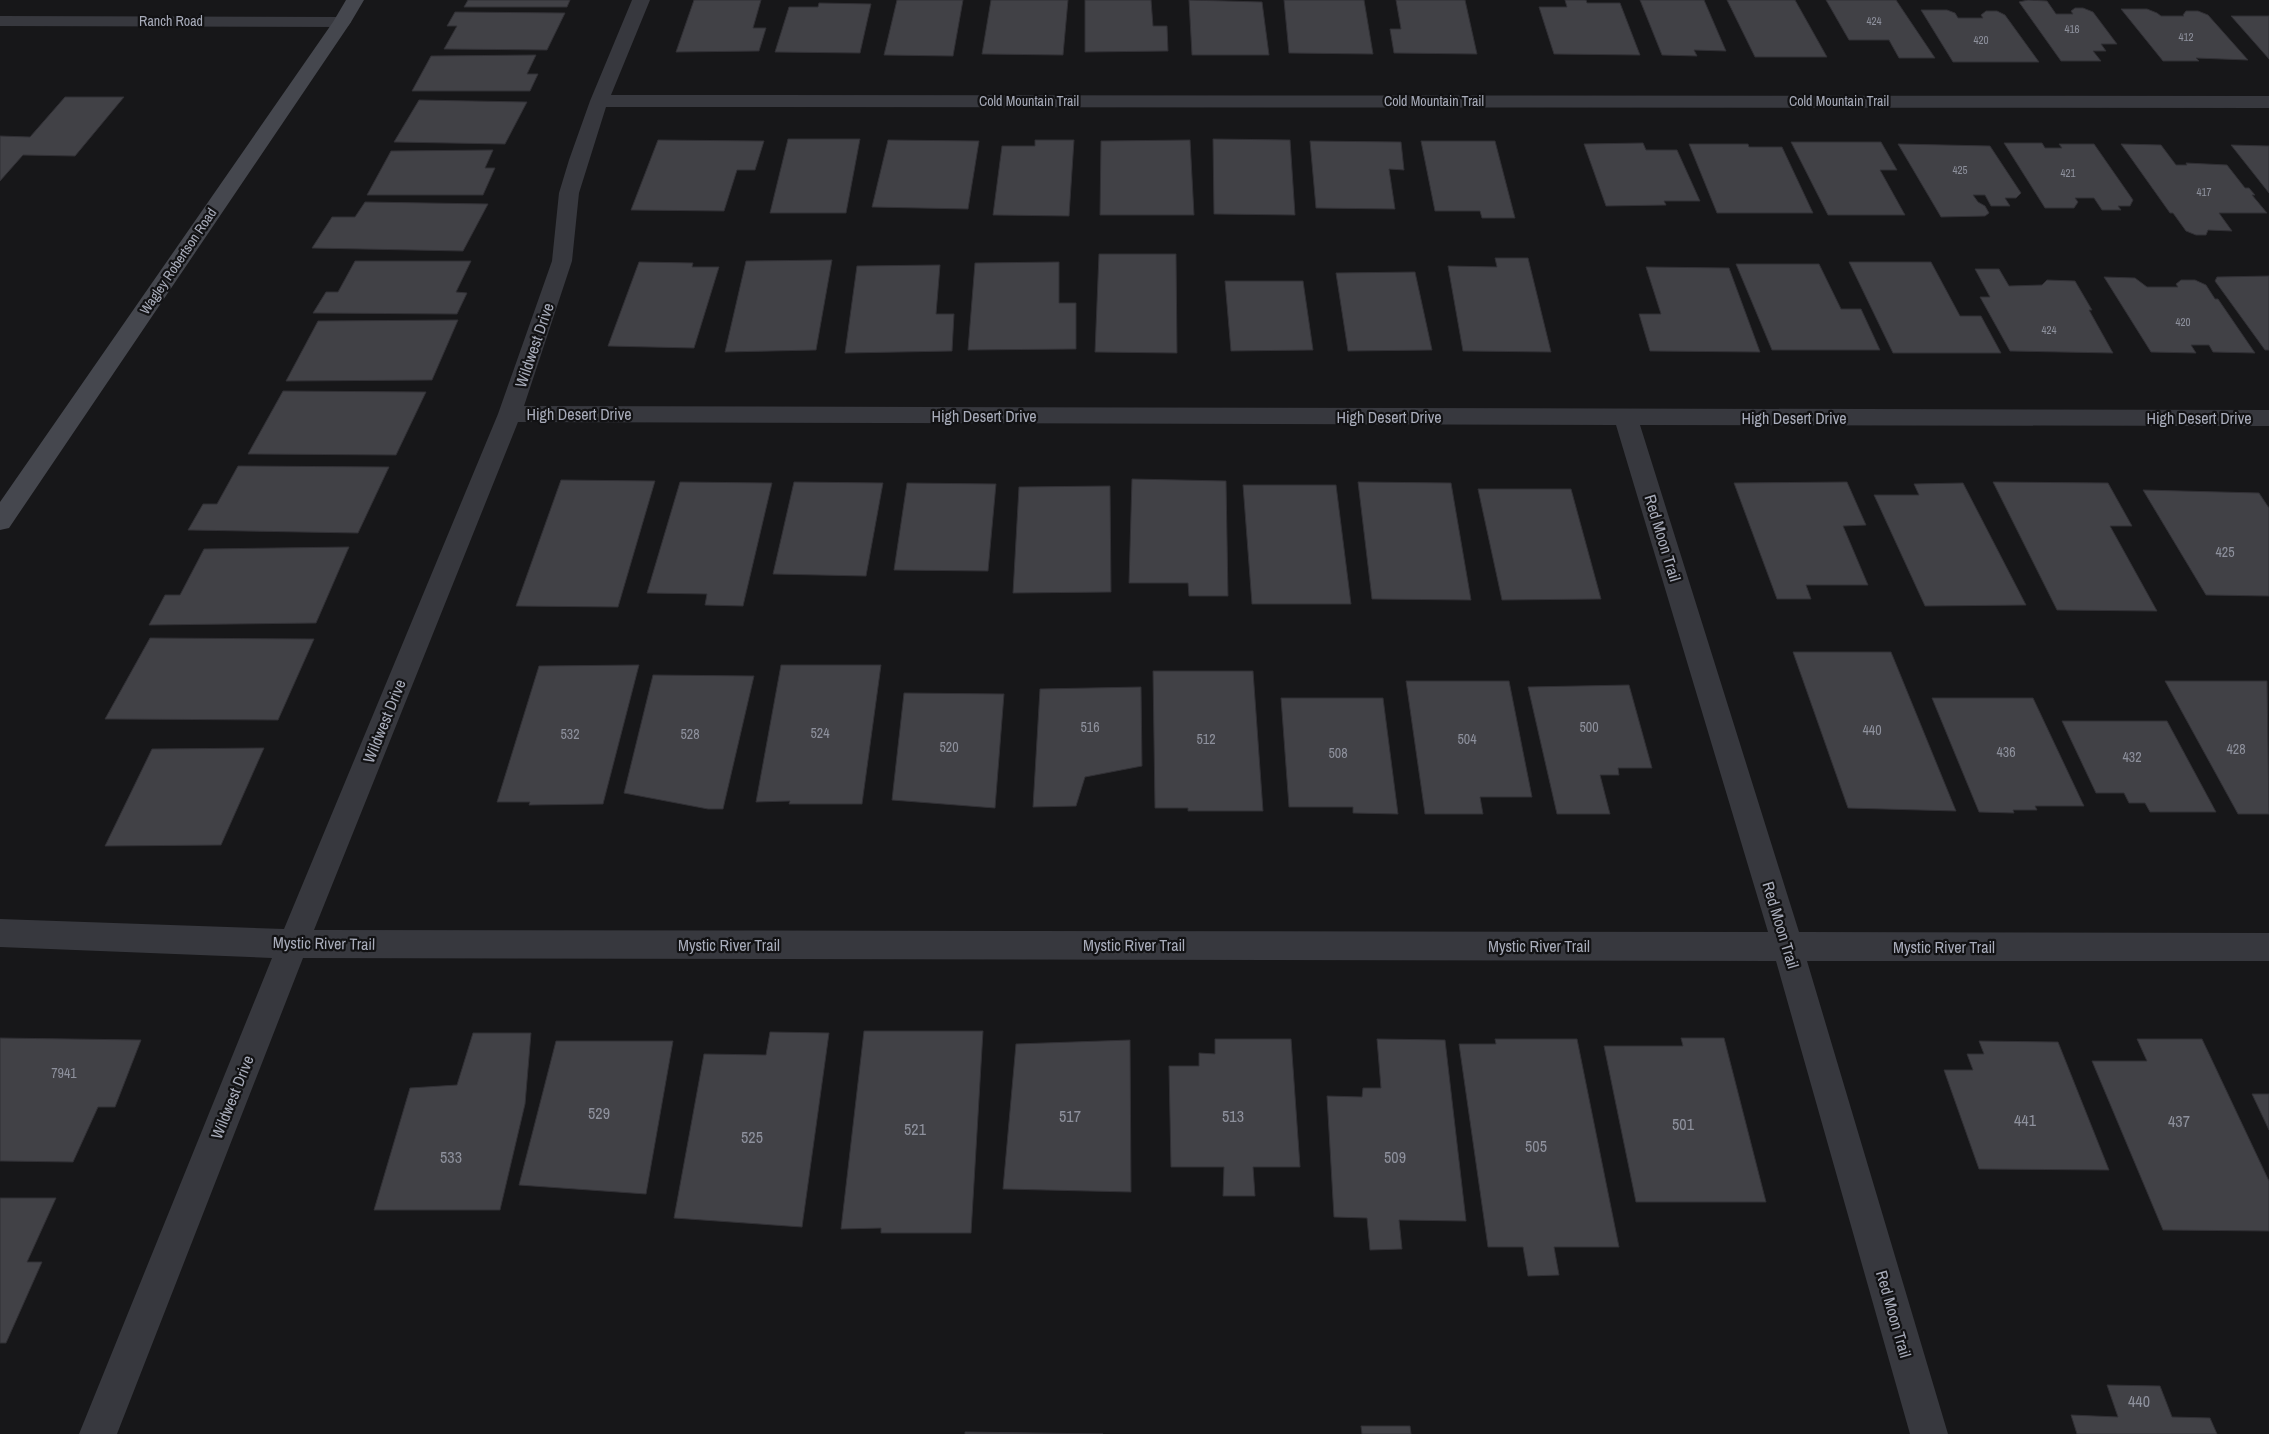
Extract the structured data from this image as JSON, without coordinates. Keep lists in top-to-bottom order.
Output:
{
  "streets": {
    "street": [
      "Ranch Road",
      "Cold Mountain Trail",
      "Wagley Robertson Road",
      "Wildwest Drive",
      "High Desert Drive",
      "Red Moon Trail",
      "Mystic River Trail"
    ]
  },
  "crossings": [
    ["Ranch Road", "Wagley Robertson Road"],
    ["Cold Mountain Trail", "Wildwest Drive"],
    ["Wildwest Drive", "High Desert Drive"],
    ["Wildwest Drive", "Mystic River Trail"],
    ["High Desert Drive", "Red Moon Trail"],
    ["Red Moon Trail", "Mystic River Trail"]
  ],
  "house_numbers": [
    "424",
    "416",
    "412",
    "420",
    "425",
    "421",
    "417",
    "420",
    "424",
    "425",
    "516",
    "500",
    "440",
    "524",
    "532",
    "528",
    "512",
    "504",
    "520",
    "428",
    "436",
    "508",
    "432",
    "7941",
    "529",
    "517",
    "513",
    "441",
    "437",
    "501",
    "521",
    "525",
    "505",
    "533",
    "509",
    "440"
  ]
}
